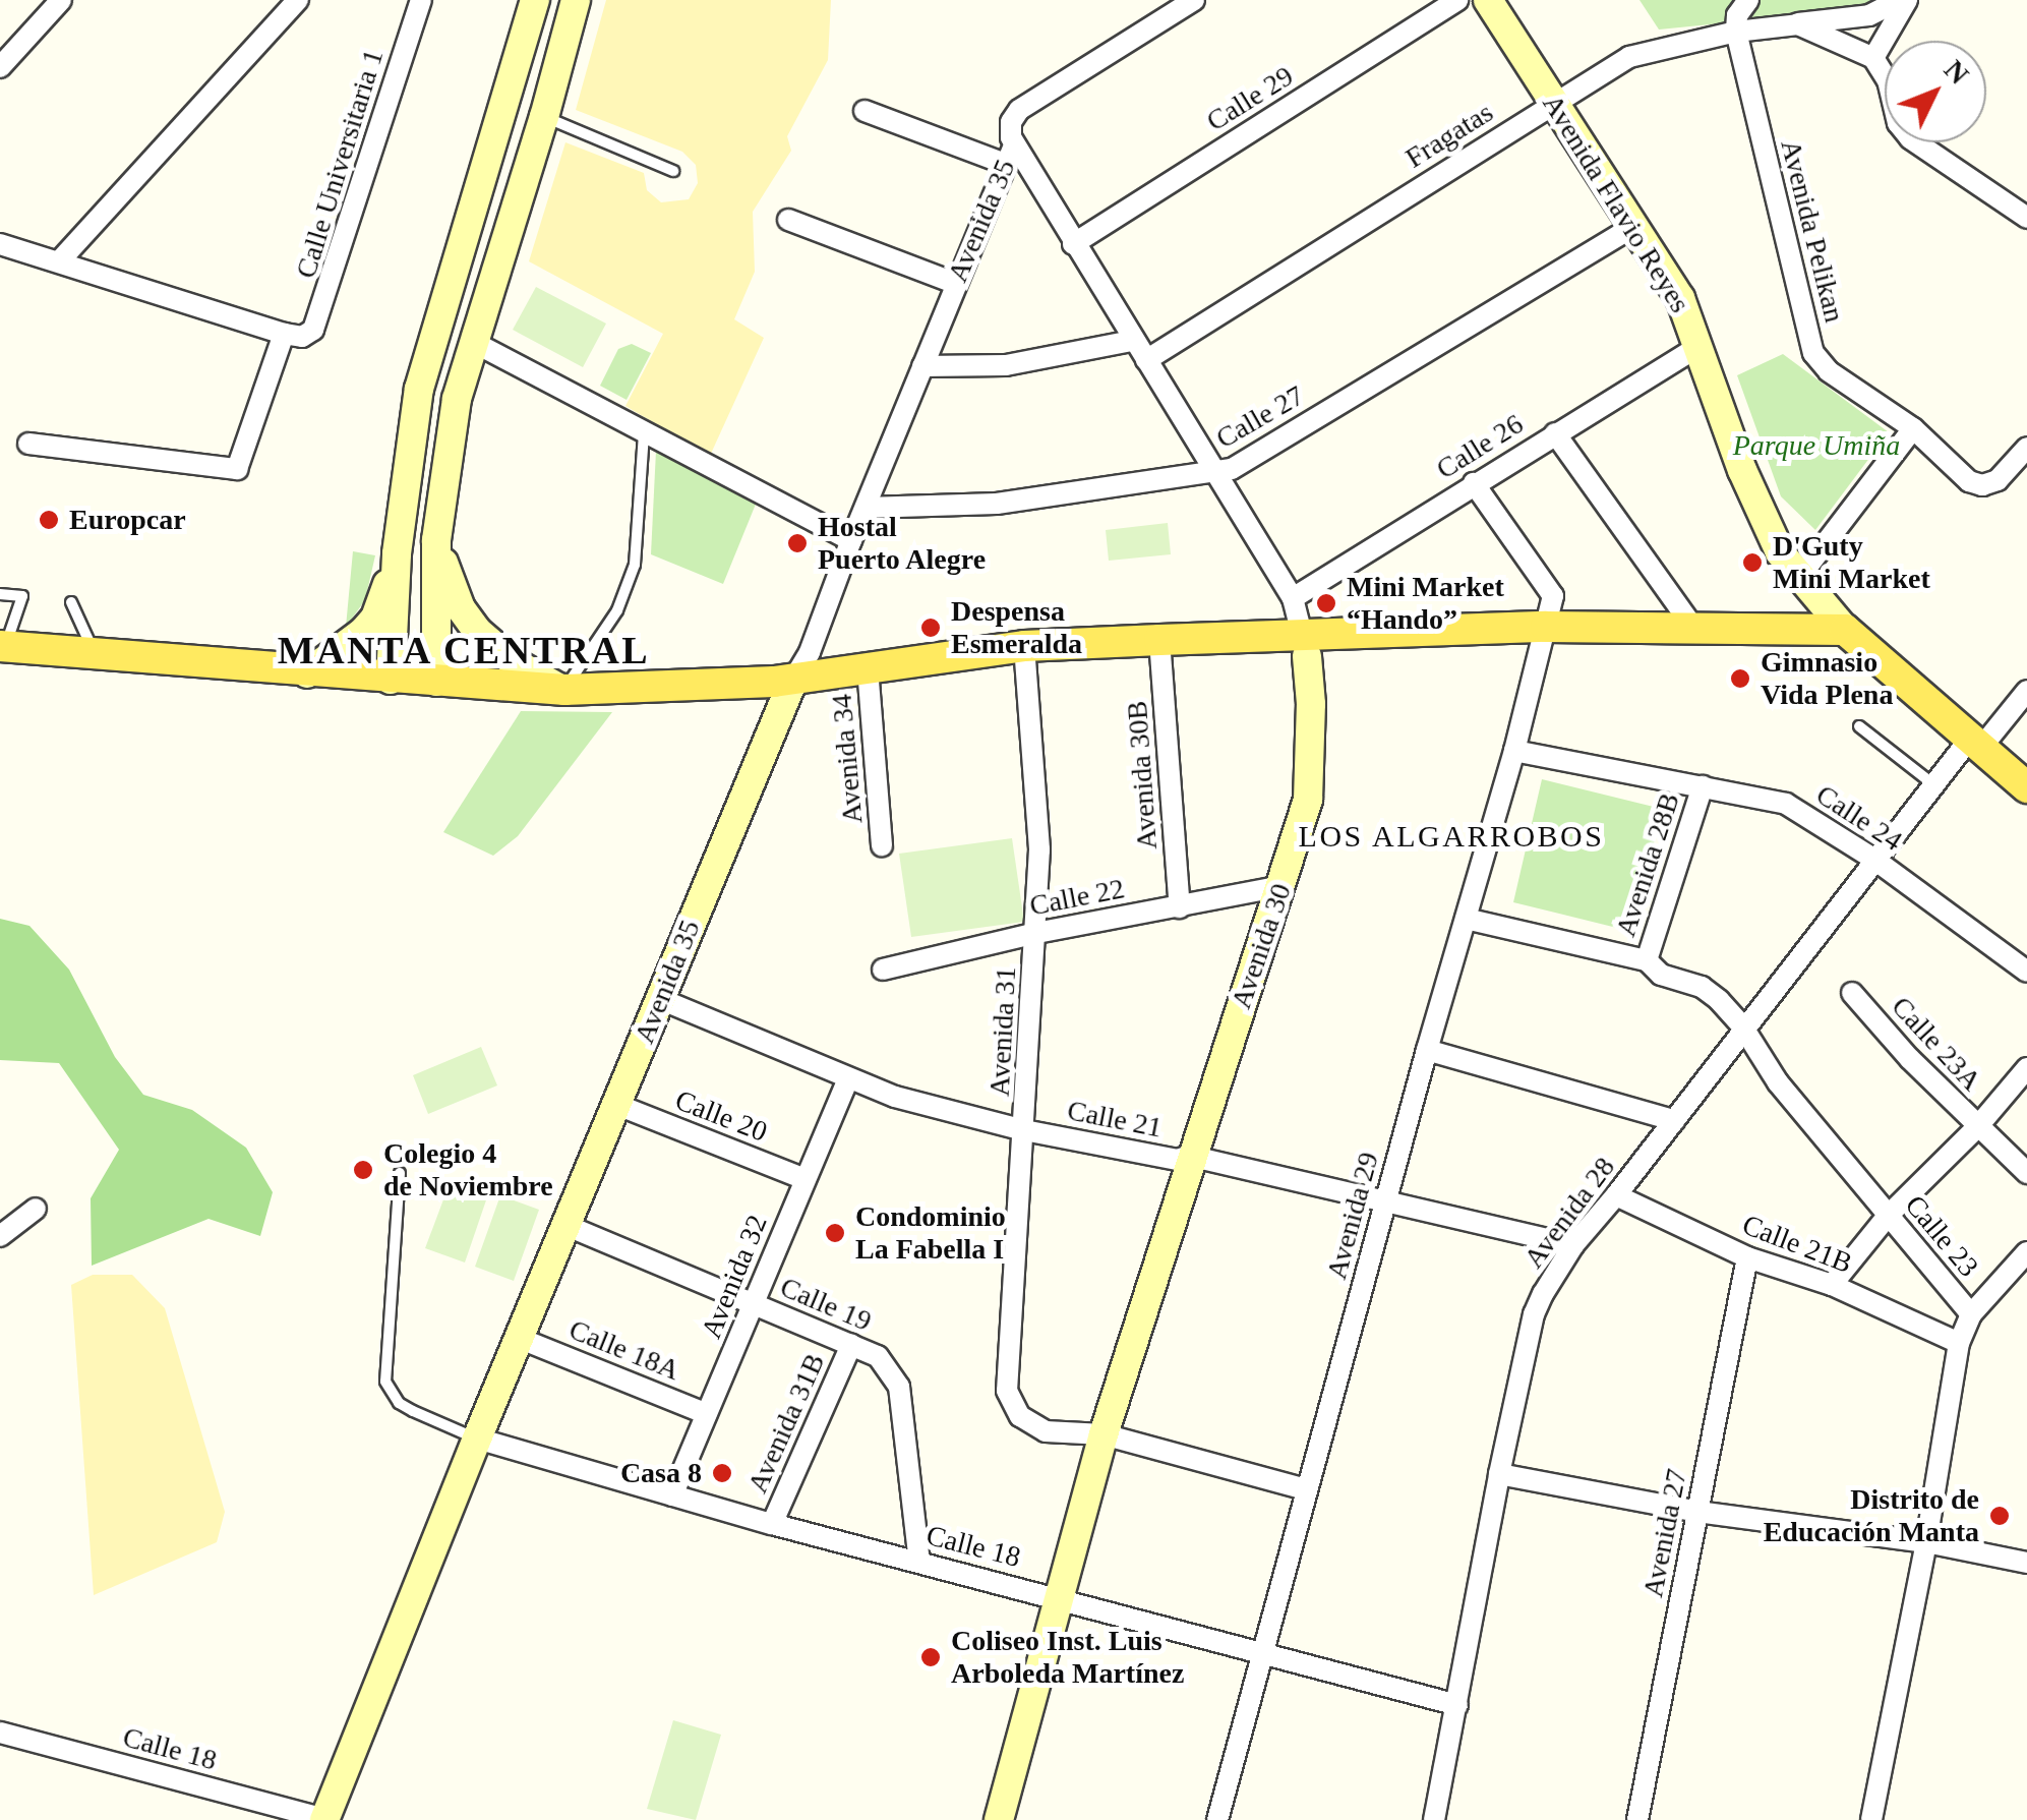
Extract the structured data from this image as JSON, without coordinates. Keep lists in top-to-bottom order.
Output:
{
  "streets": {
    "main road": ["Avenida Flavio Reyes", "Avenida 35", "Avenida 30"],
    "street": [
      "Calle 29",
      "Fragatas",
      "Calle Universitaria 1",
      "Avenida Pelikan",
      "Calle 27",
      "Calle 26",
      "Avenida 34",
      "Avenida 30B",
      "Calle 24",
      "Avenida 28B",
      "Calle 22",
      "Avenida 31",
      "Calle 23A",
      "Calle 20",
      "Calle 21",
      "Avenida 28",
      "Avenida 29",
      "Calle 23",
      "Calle 21B",
      "Avenida 32",
      "Calle 19",
      "Calle 18A",
      "Avenida 31B",
      "Avenida 27",
      "Calle 18"
    ]
  },
  "crossings": [
    ["Calle 29", "Avenida 30"],
    ["Fragatas", "Avenida Flavio Reyes"],
    ["Fragatas", "Avenida Pelikan"],
    ["Fragatas", "Avenida 30"],
    ["Avenida Flavio Reyes", "Calle 27"],
    ["Avenida Flavio Reyes", "Calle 26"],
    ["Avenida Flavio Reyes", "Avenida 28"],
    ["Avenida 35", "Calle 27"],
    ["Avenida 35", "Avenida 30"],
    ["Avenida 35", "Calle 20"],
    ["Avenida 35", "Calle 21"],
    ["Avenida 35", "Calle 19"],
    ["Avenida 35", "Calle 18A"],
    ["Avenida 35", "Calle 18"],
    ["Calle 27", "Avenida 30"],
    ["Calle 26", "Avenida 30"],
    ["Avenida 30B", "Calle 22"],
    ["Calle 24", "Avenida 28B"],
    ["Calle 24", "Avenida 28"],
    ["Calle 24", "Avenida 29"],
    ["Avenida 28B", "Calle 23"],
    ["Calle 22", "Avenida 30"],
    ["Calle 22", "Avenida 31"],
    ["Avenida 30", "Avenida 31"],
    ["Avenida 30", "Calle 21"],
    ["Avenida 30", "Calle 18"],
    ["Avenida 31", "Calle 21"],
    ["Calle 20", "Avenida 32"],
    ["Calle 21", "Avenida 28"],
    ["Calle 21", "Avenida 29"],
    ["Calle 21", "Avenida 32"],
    ["Avenida 28", "Calle 23"],
    ["Avenida 28", "Calle 21B"],
    ["Avenida 28", "Calle 18"],
    ["Avenida 29", "Calle 23"],
    ["Avenida 29", "Calle 18"],
    ["Calle 23", "Calle 21B"],
    ["Calle 21B", "Avenida 27"],
    ["Avenida 32", "Calle 19"],
    ["Avenida 32", "Calle 18A"],
    ["Avenida 32", "Calle 18"],
    ["Calle 19", "Avenida 31B"],
    ["Calle 19", "Calle 18"],
    ["Avenida 31B", "Calle 18"]
  ],
  "districts": ["MANTA CENTRAL", "LOS ALGARROBOS"],
  "parks": ["Parque Umiña"],
  "places": [
    "Europcar",
    "Hostal Puerto Alegre",
    "D'Guty Mini Market",
    "Mini Market “Hando”",
    "Despensa Esmeralda",
    "Gimnasio Vida Plena",
    "Colegio 4 de Noviembre",
    "Condominio La Fabella I",
    "Casa 8",
    "Distrito de Educación Manta",
    "Coliseo Inst. Luis Arboleda Martínez"
  ],
  "north": "top right"
}
